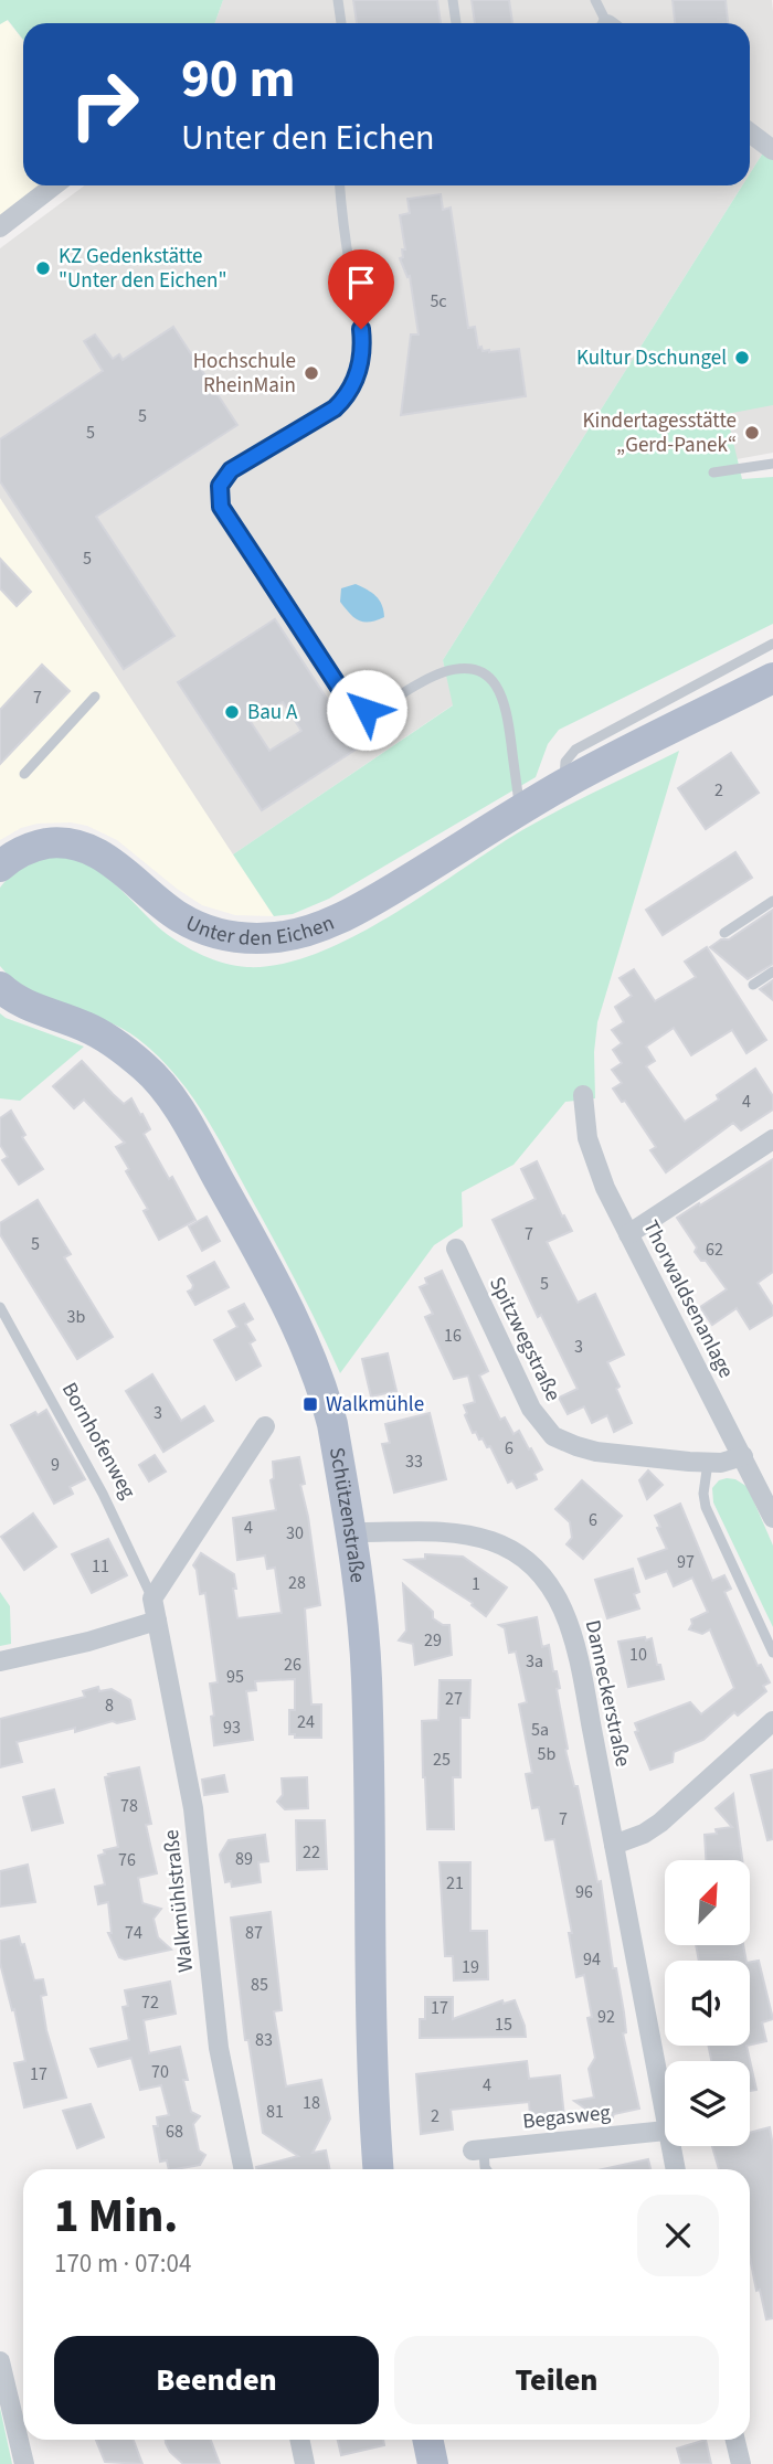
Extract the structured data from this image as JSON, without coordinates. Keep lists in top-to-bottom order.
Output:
{
  "streets": {
    "main road": ["Unter den Eichen", "Schützenstraße"],
    "street": [
      "Thorwaldsenanlage",
      "Spitzwegstraße",
      "Bornhofenweg",
      "Danneckerstraße",
      "Walkmühlstraße",
      "Begasweg"
    ]
  },
  "crossings": [
    ["Thorwaldsenanlage", "Spitzwegstraße"],
    ["Bornhofenweg", "Walkmühlstraße"],
    ["Schützenstraße", "Danneckerstraße"]
  ],
  "places": {
    "other": [
      "KZ Gedenkstätte \"Unter den Eichen\"",
      "Kultur Dschungel",
      "Hochschule RheinMain",
      "Kindertagesstätte „Gerd-Panek“",
      "Bau A"
    ],
    "transit": ["Walkmühle"]
  },
  "house_numbers": [
    "5c",
    "5",
    "5",
    "5",
    "7",
    "2",
    "4",
    "7",
    "5",
    "62",
    "5",
    "3b",
    "16",
    "3",
    "3",
    "6",
    "33",
    "9",
    "6",
    "4",
    "30",
    "97",
    "11",
    "28",
    "1",
    "29",
    "10",
    "3a",
    "26",
    "95",
    "27",
    "8",
    "24",
    "93",
    "5a",
    "5b",
    "25",
    "78",
    "7",
    "22",
    "89",
    "76",
    "21",
    "96",
    "74",
    "87",
    "94",
    "19",
    "85",
    "72",
    "17",
    "92",
    "15",
    "83",
    "70",
    "17",
    "4",
    "18",
    "81",
    "2",
    "68"
  ],
  "north": "top right",
  "page": {
    "turn": ["90 m", "Unter den Eichen"],
    "heading": ["1 Min.", "170 m · 07:04"],
    "buttons": ["Beenden", "Teilen"]
  }
}
